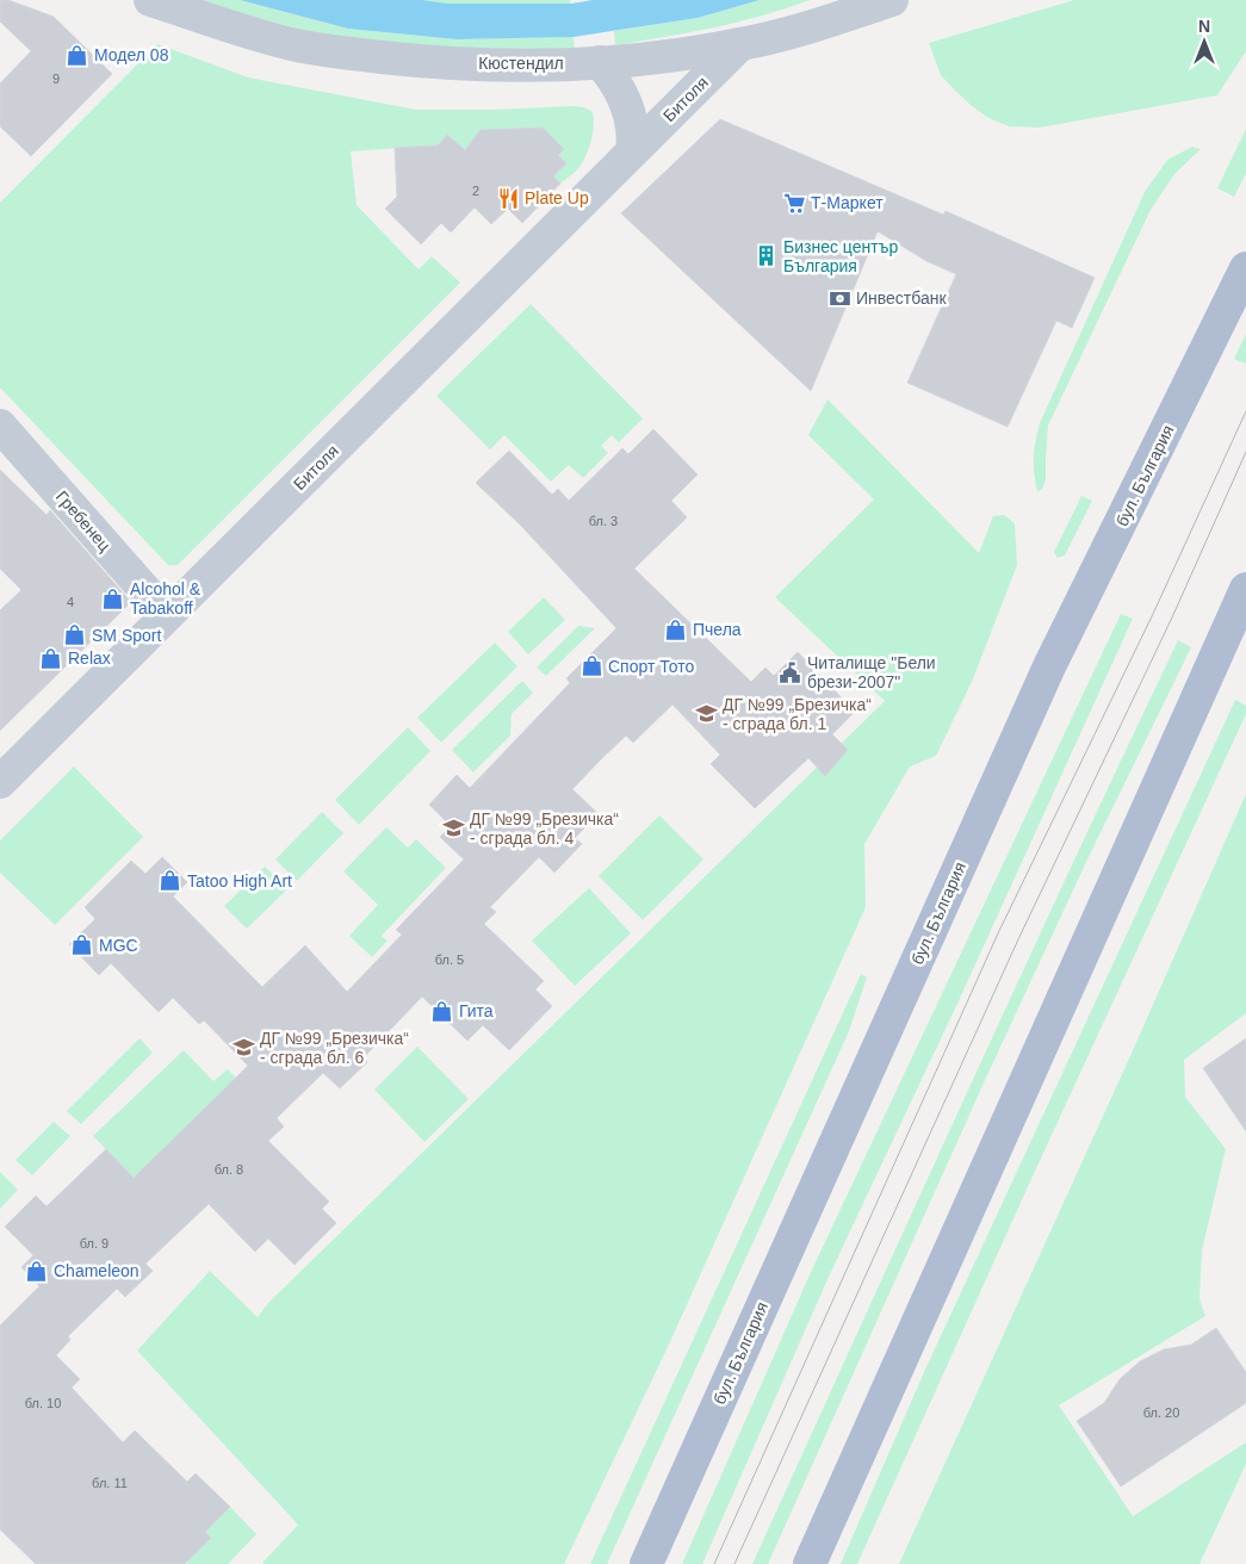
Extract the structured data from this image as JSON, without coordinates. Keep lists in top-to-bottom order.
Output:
{
  "streets": {
    "main road": ["бул. България"],
    "street": ["Кюстендил", "Битоля", "Гребенец"]
  },
  "crossings": [
    ["Кюстендил", "Битоля"],
    ["Битоля", "Гребенец"]
  ],
  "places": {
    "shop": [
      "Модел 08",
      "Alcohol & Tabakoff",
      "Пчела",
      "SM Sport",
      "Relax",
      "Спорт Тото",
      "Tatoo High Art",
      "MGC",
      "Гита",
      "Chameleon"
    ],
    "restaurant": ["Plate Up"],
    "supermarket": ["Т-Маркет"],
    "building": ["Бизнес център България"],
    "bank": ["Инвестбанк"],
    "public building": ["Читалище \"Бели брези-2007\""],
    "school or university": ["ДГ №99 „Брезичка“ - сграда бл. 1", "ДГ №99 „Брезичка“ - сграда бл. 4", "ДГ №99 „Брезичка“ - сграда бл. 6"]
  },
  "house_numbers": [
    "9",
    "2",
    "бл. 3",
    "4",
    "бл. 5",
    "бл. 8",
    "бл. 9",
    "бл. 10",
    "бл. 20",
    "бл. 11"
  ],
  "north": "top"
}
